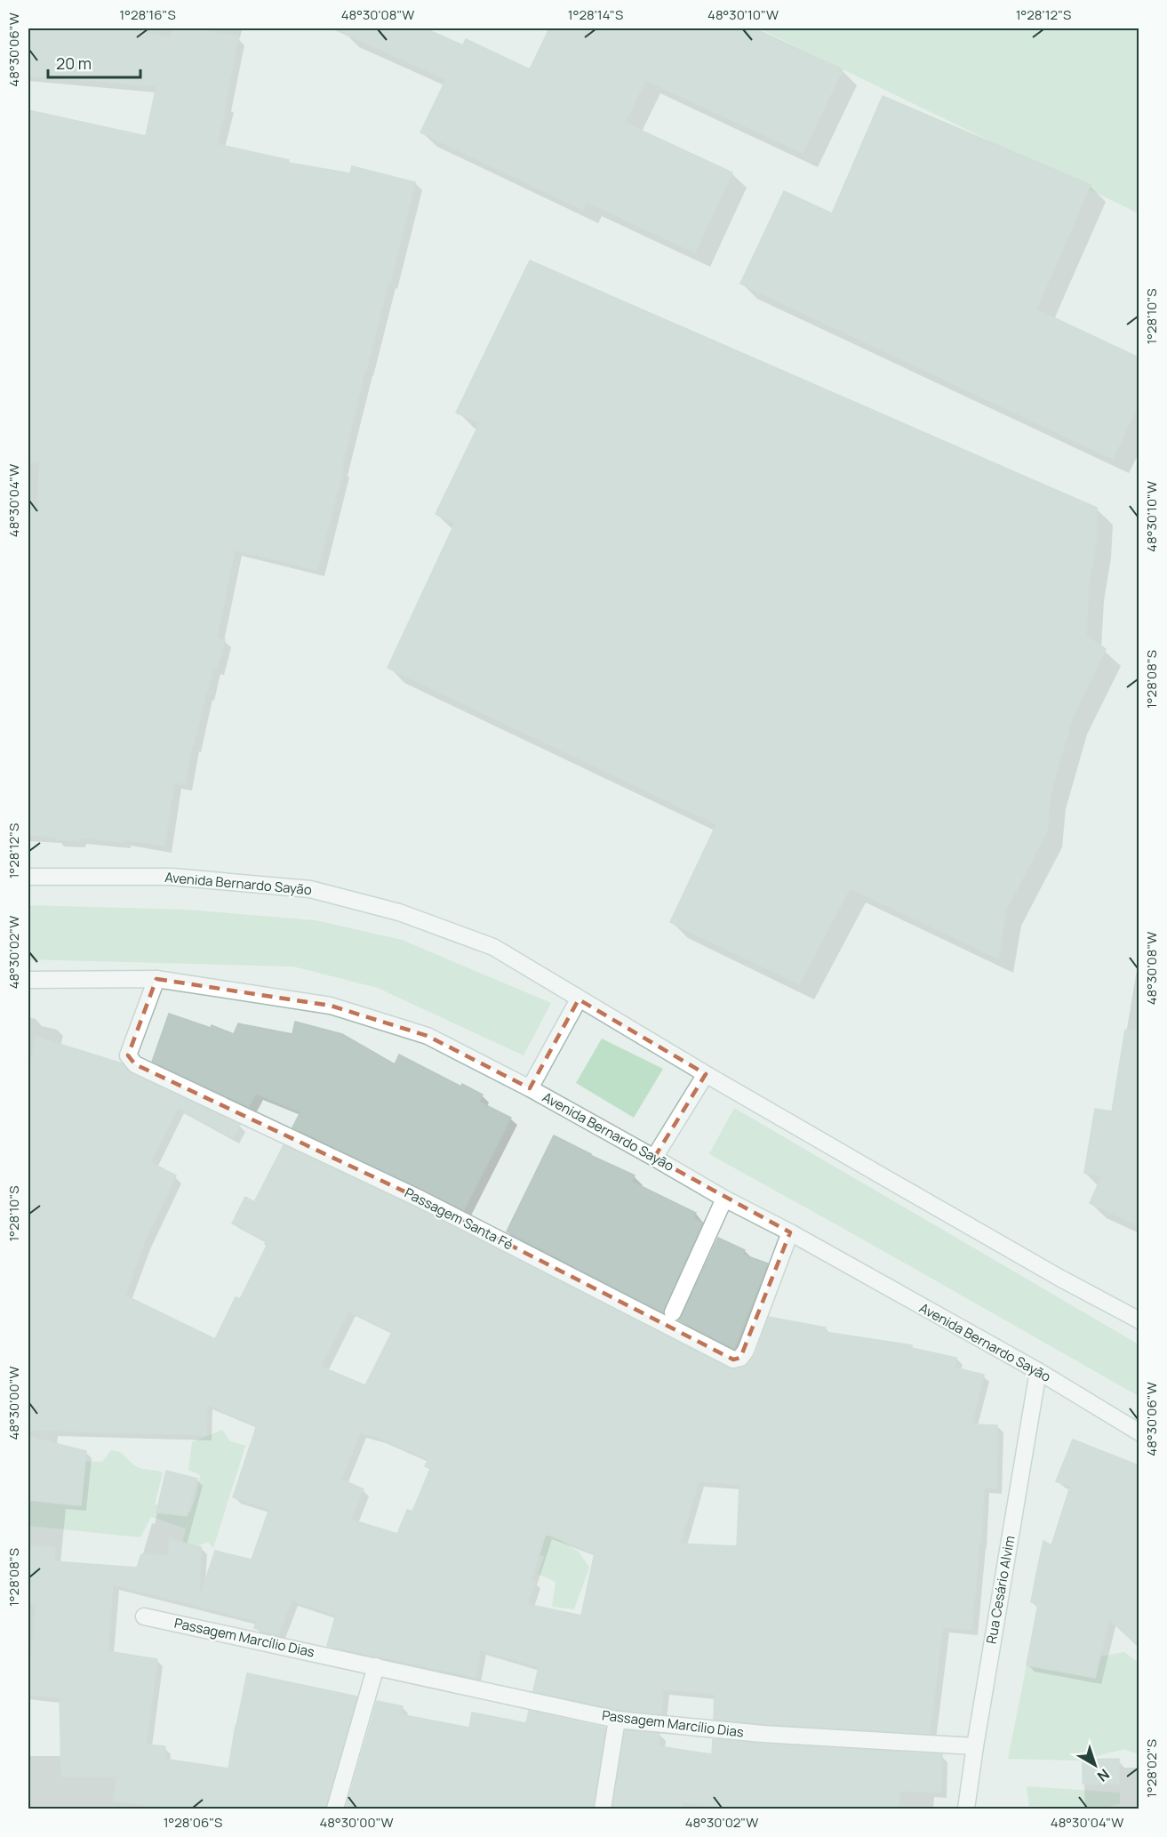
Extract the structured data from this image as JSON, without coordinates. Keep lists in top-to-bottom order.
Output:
{
  "streets": {
    "street": [
      "Avenida Bernardo Sayão",
      "Passagem Santa Fé",
      "Rua Cesário Alvim",
      "Passagem Marcílio Dias"
    ]
  },
  "crossings": [
    ["Avenida Bernardo Sayão", "Passagem Santa Fé"],
    ["Avenida Bernardo Sayão", "Rua Cesário Alvim"],
    ["Rua Cesário Alvim", "Passagem Marcílio Dias"]
  ],
  "scale_bar": "20 m",
  "north": "bottom right",
  "coordinates": [
    "1°28'16\"S",
    "48°30'08\"W",
    "1°28'14\"S",
    "48°30'10\"W",
    "1°28'12\"S",
    "48°30'06\"W",
    "1°28'10\"S",
    "48°30'04\"W",
    "1°28'08\"S",
    "48°30'02\"W",
    "48°30'00\"W",
    "1°28'02\"S",
    "1°28'06\"S"
  ]
}
